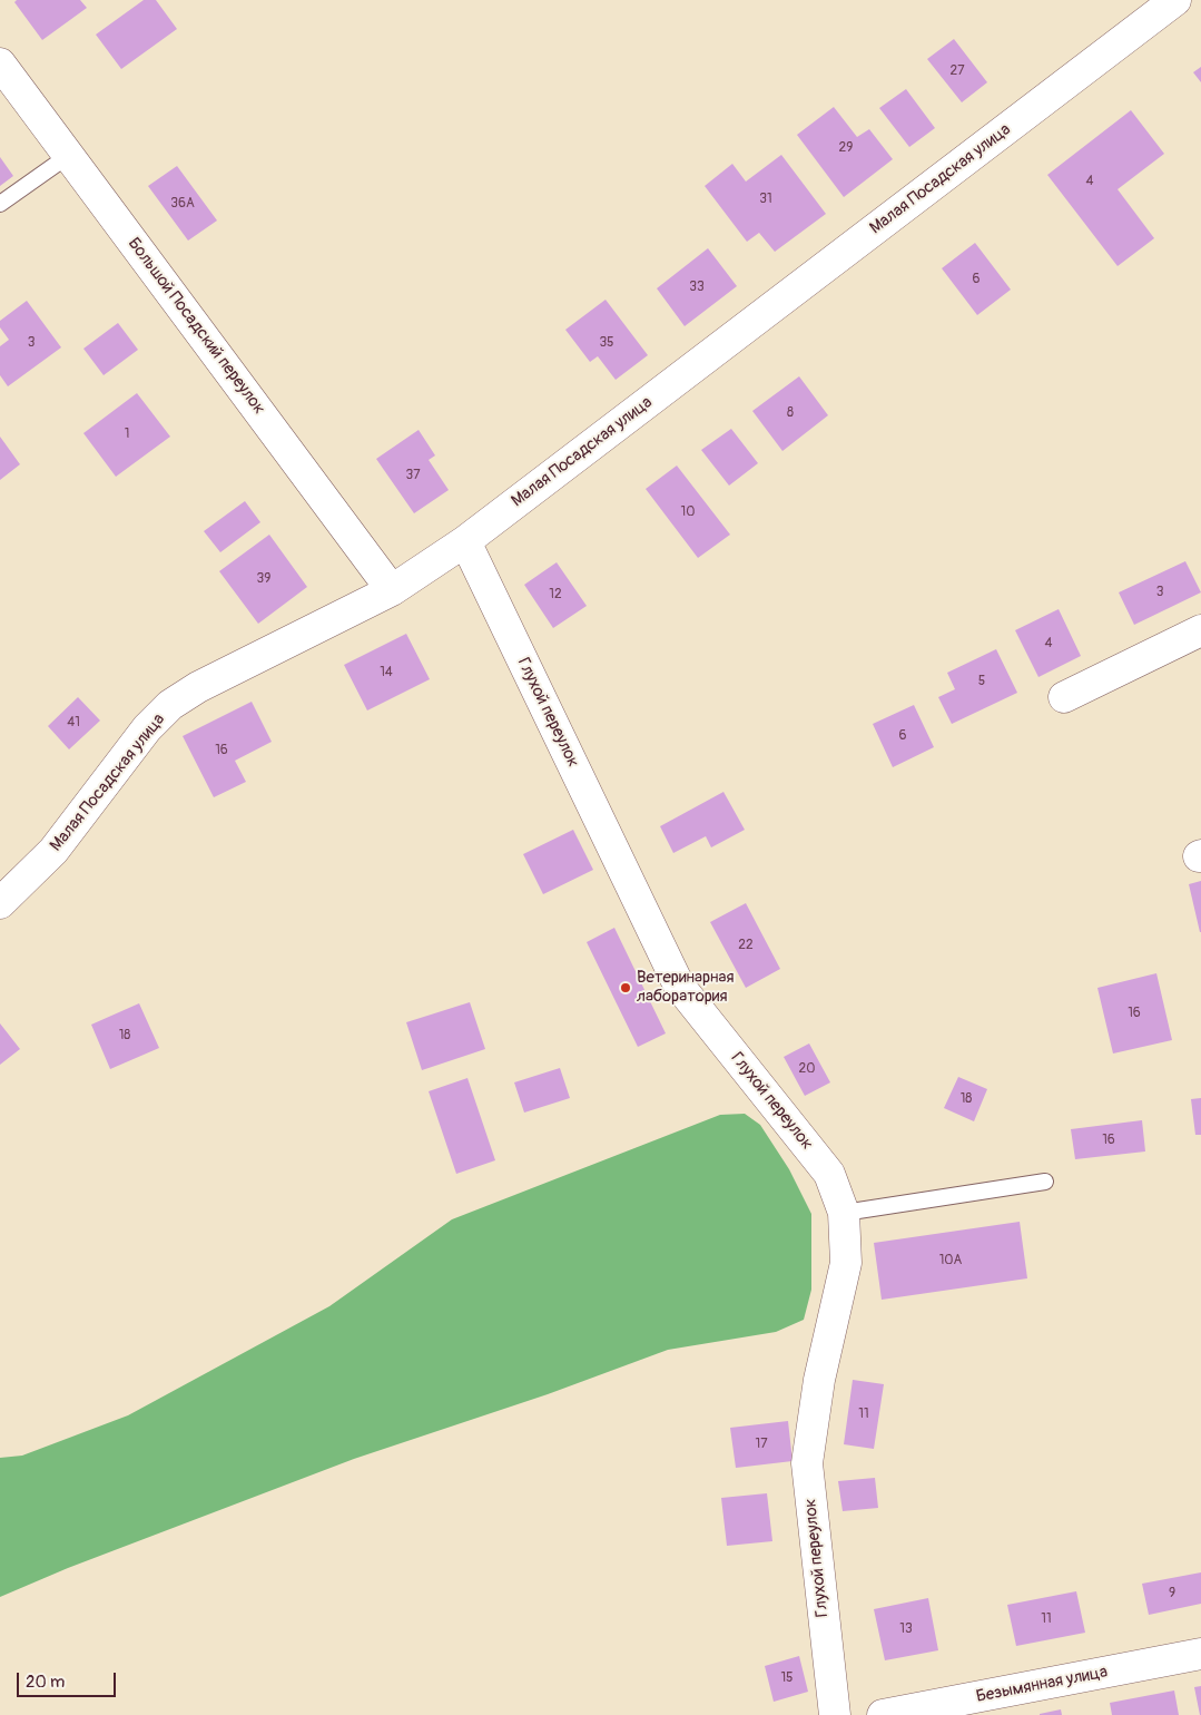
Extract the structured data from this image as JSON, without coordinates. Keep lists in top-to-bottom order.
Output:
{
  "streets": {
    "street": [
      "Малая Посадская улица",
      "Большой Посадский переулок",
      "Глухой переулок",
      "Безымянная улица"
    ]
  },
  "crossings": [
    ["Малая Посадская улица", "Большой Посадский переулок"],
    ["Малая Посадская улица", "Глухой переулок"]
  ],
  "places": ["Ветеринарная лаборатория"],
  "house_numbers": [
    "27",
    "29",
    "4",
    "31",
    "36А",
    "6",
    "33",
    "3",
    "35",
    "8",
    "1",
    "37",
    "10",
    "39",
    "3",
    "12",
    "4",
    "14",
    "5",
    "41",
    "6",
    "16",
    "22",
    "16",
    "18",
    "20",
    "18",
    "16",
    "10А",
    "11",
    "17",
    "9",
    "11",
    "13",
    "15"
  ],
  "scale_bar": "20 m"
}
